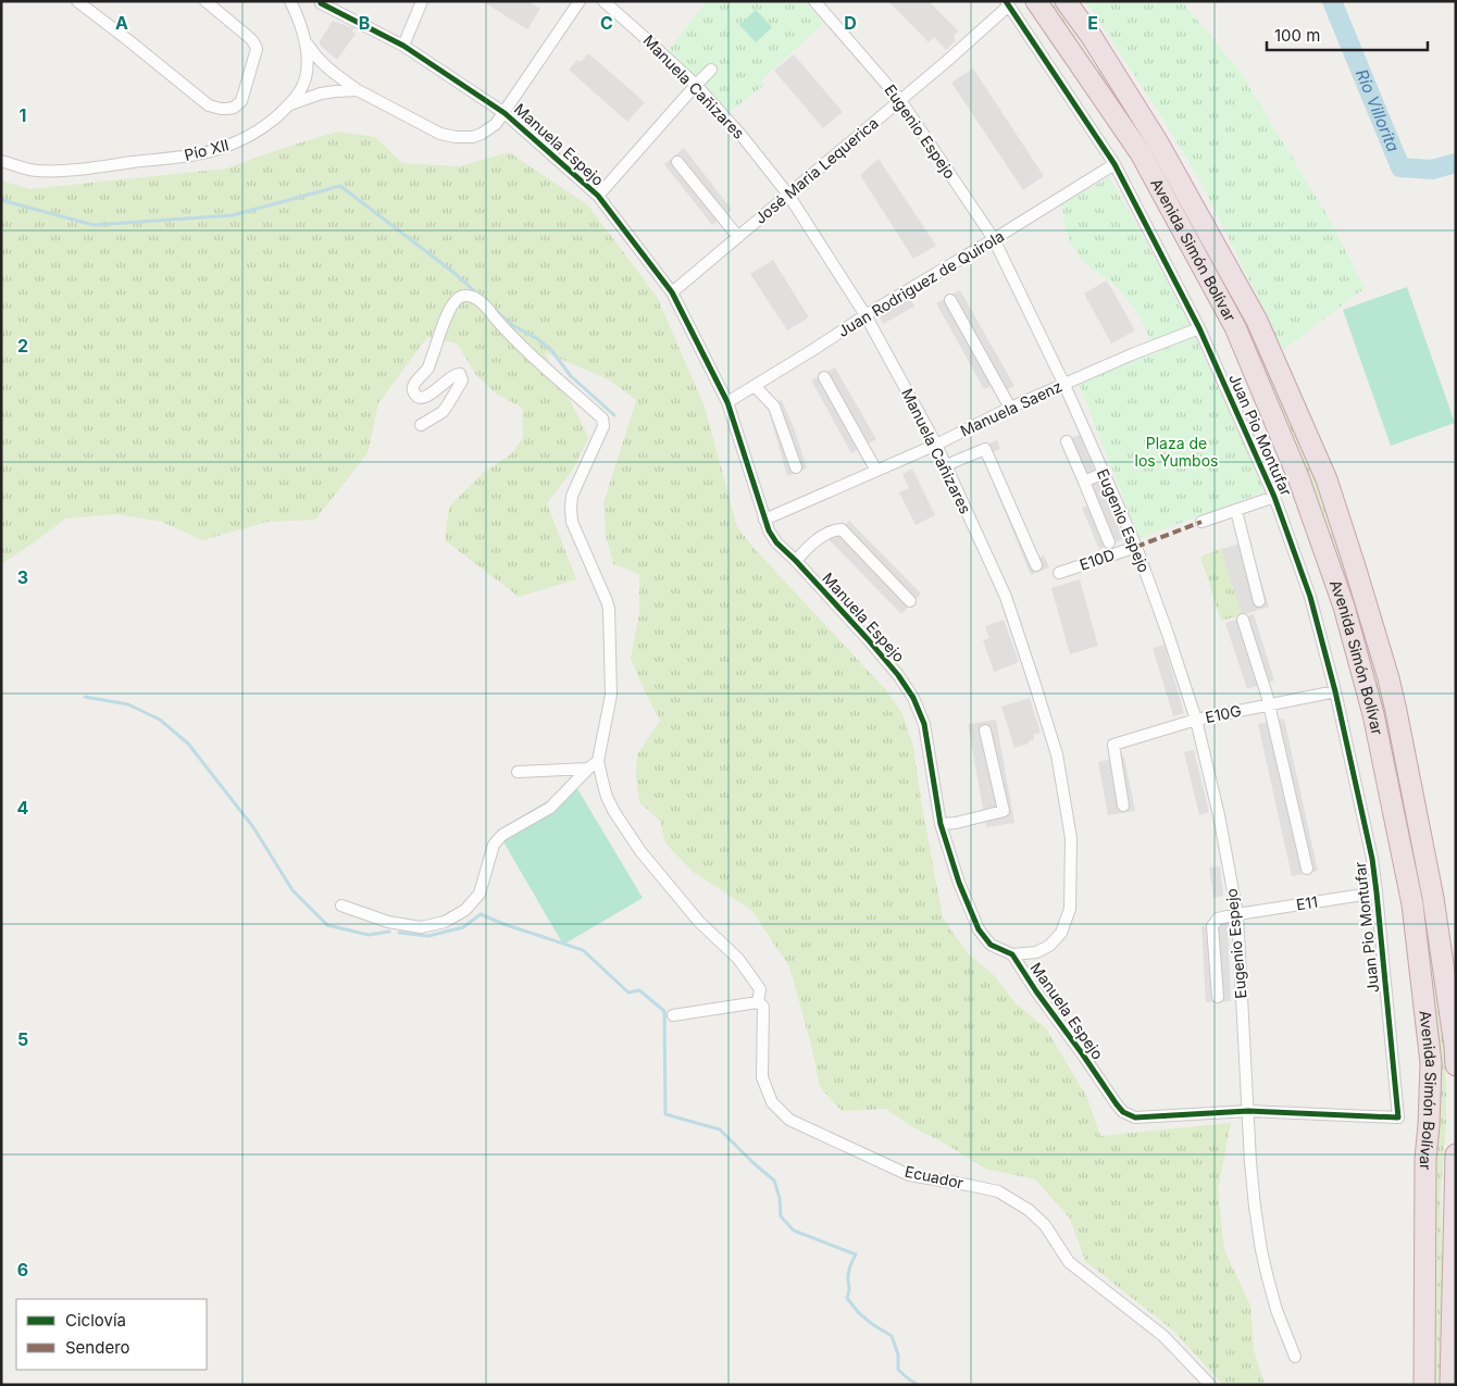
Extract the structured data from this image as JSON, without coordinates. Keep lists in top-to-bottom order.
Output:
{
  "streets": {
    "highway": ["Avenida Simón Bolívar"],
    "street": [
      "Manuela Cañizares",
      "Eugenio Espejo",
      "Manuela Espejo",
      "Pío XII",
      "José Maria Lequerica",
      "Juan Rodriguez de Quirola",
      "Manuela Saenz",
      "Juan Pio Montufar",
      "E10D",
      "E10G",
      "E11",
      "Ecuador"
    ]
  },
  "crossings": [
    ["Manuela Cañizares", "Manuela Espejo"],
    ["Manuela Cañizares", "José Maria Lequerica"],
    ["Manuela Cañizares", "Juan Rodriguez de Quirola"],
    ["Manuela Cañizares", "Manuela Saenz"],
    ["Eugenio Espejo", "Manuela Espejo"],
    ["Eugenio Espejo", "José Maria Lequerica"],
    ["Eugenio Espejo", "Juan Rodriguez de Quirola"],
    ["Eugenio Espejo", "Manuela Saenz"],
    ["Eugenio Espejo", "E10D"],
    ["Eugenio Espejo", "E10G"],
    ["Eugenio Espejo", "E11"],
    ["Manuela Espejo", "José Maria Lequerica"],
    ["Manuela Espejo", "Juan Rodriguez de Quirola"],
    ["Manuela Espejo", "Manuela Saenz"],
    ["Manuela Espejo", "Juan Pio Montufar"],
    ["José Maria Lequerica", "Juan Pio Montufar"],
    ["Juan Rodriguez de Quirola", "Juan Pio Montufar"],
    ["Manuela Saenz", "Juan Pio Montufar"],
    ["Juan Pio Montufar", "E10G"],
    ["Juan Pio Montufar", "E11"]
  ],
  "water": ["Río Villorita"],
  "parks": ["Plaza de los Yumbos"],
  "legend": ["Ciclovía", "Sendero"],
  "scale_bar": "100 m",
  "grid": {
    "columns": [
      "A",
      "B",
      "C",
      "D",
      "E"
    ],
    "rows": [
      "1",
      "2",
      "3",
      "4",
      "5",
      "6"
    ]
  }
}
